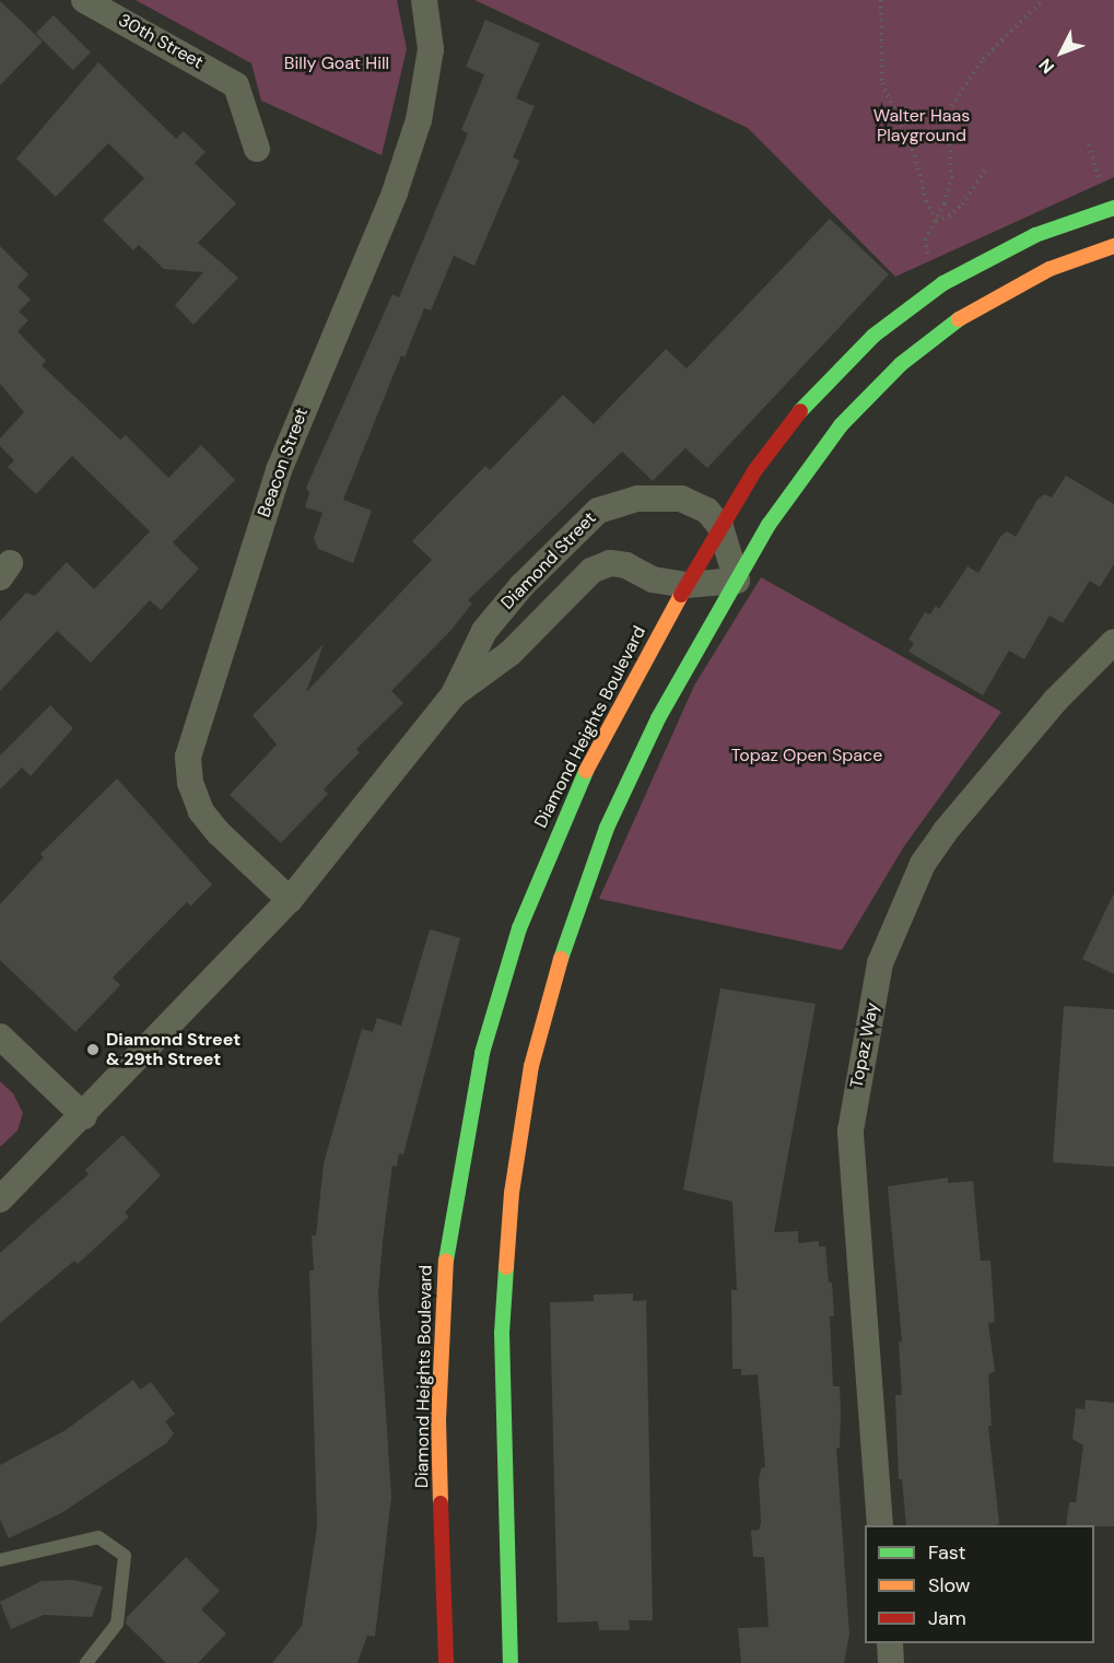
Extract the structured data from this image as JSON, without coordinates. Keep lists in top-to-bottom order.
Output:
{
  "streets": {
    "main road": ["Diamond Heights Boulevard"],
    "street": [
      "30th Street",
      "Beacon Street",
      "Diamond Street",
      "Topaz Way"
    ]
  },
  "crossings": [
    ["Beacon Street", "Diamond Street"],
    ["Diamond Street", "Diamond Heights Boulevard"]
  ],
  "parks": ["Billy Goat Hill", "Walter Haas Playground", "Topaz Open Space"],
  "places": ["Diamond Street & 29th Street"],
  "legend": ["Fast", "Slow", "Jam"],
  "north": "bottom left"
}
